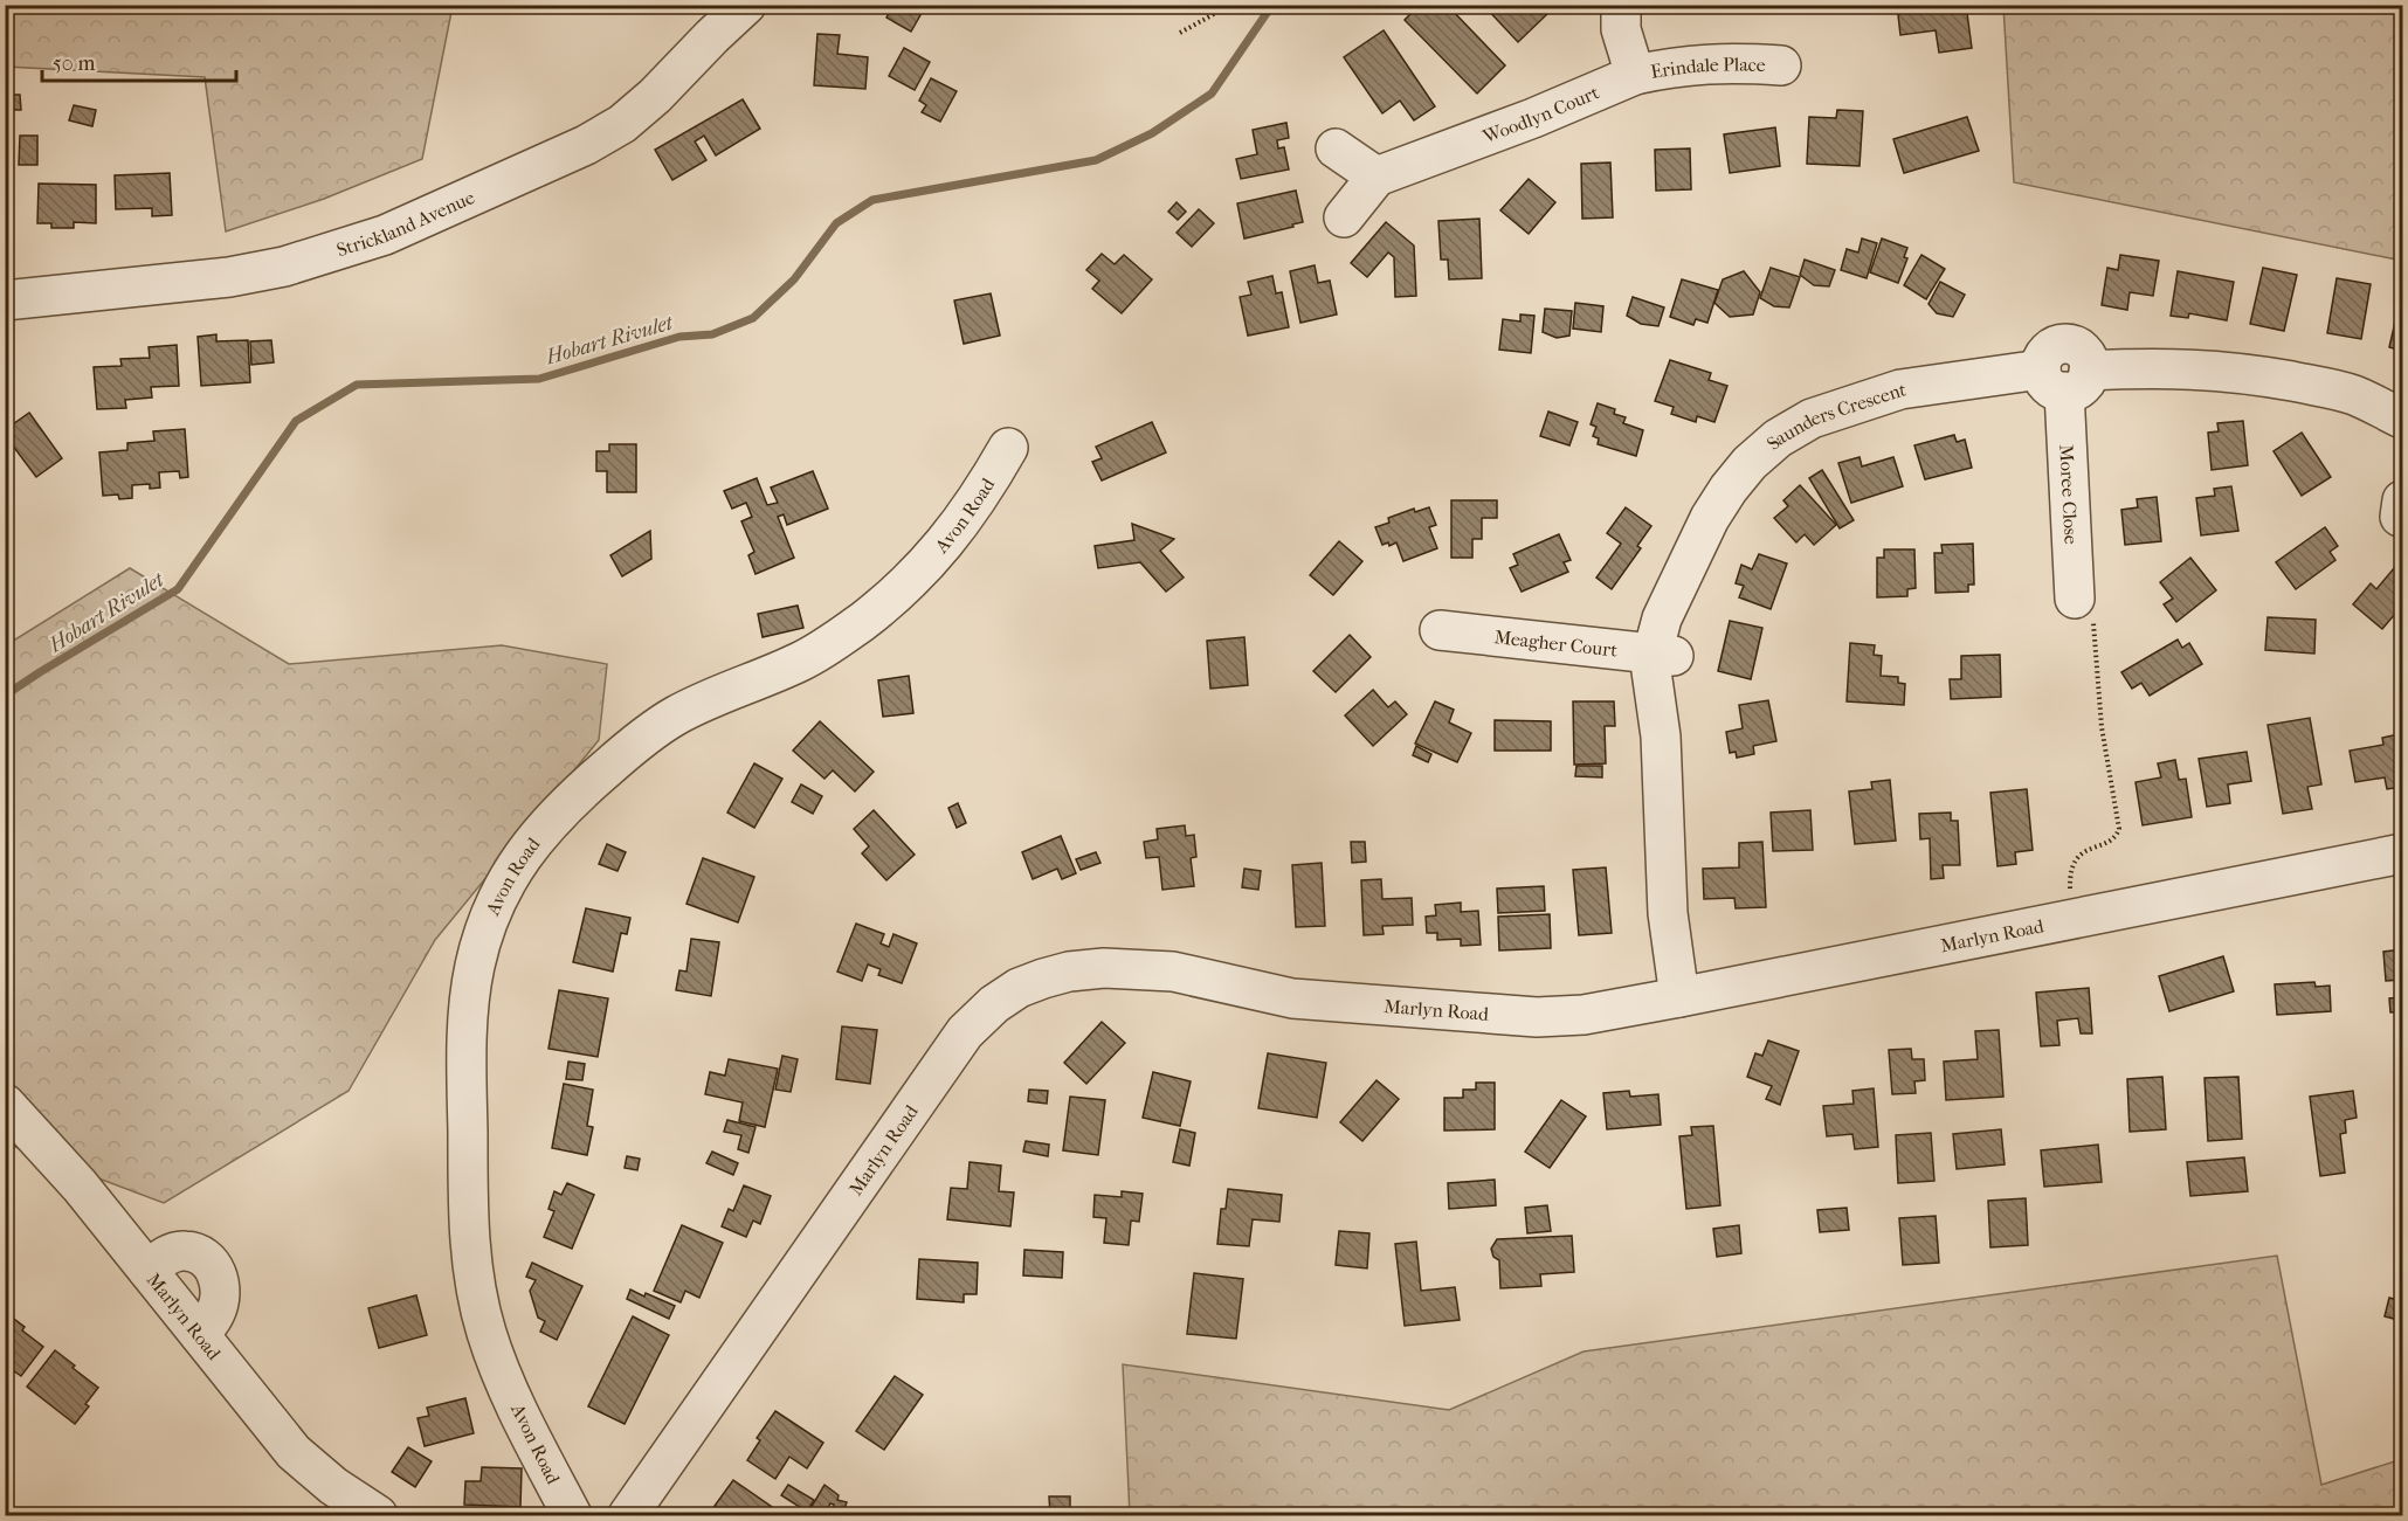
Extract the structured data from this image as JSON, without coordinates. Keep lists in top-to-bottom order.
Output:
{
  "streets": {
    "street": [
      "Erindale Place",
      "Woodlyn Court",
      "Strickland Avenue",
      "Saunders Crescent",
      "Moree Close",
      "Avon Road",
      "Meagher Court",
      "Marlyn Road"
    ]
  },
  "crossings": [
    ["Erindale Place", "Woodlyn Court"],
    ["Saunders Crescent", "Moree Close"],
    ["Saunders Crescent", "Meagher Court"],
    ["Saunders Crescent", "Marlyn Road"]
  ],
  "water": ["Hobart Rivulet"],
  "scale_bar": "50 m"
}
